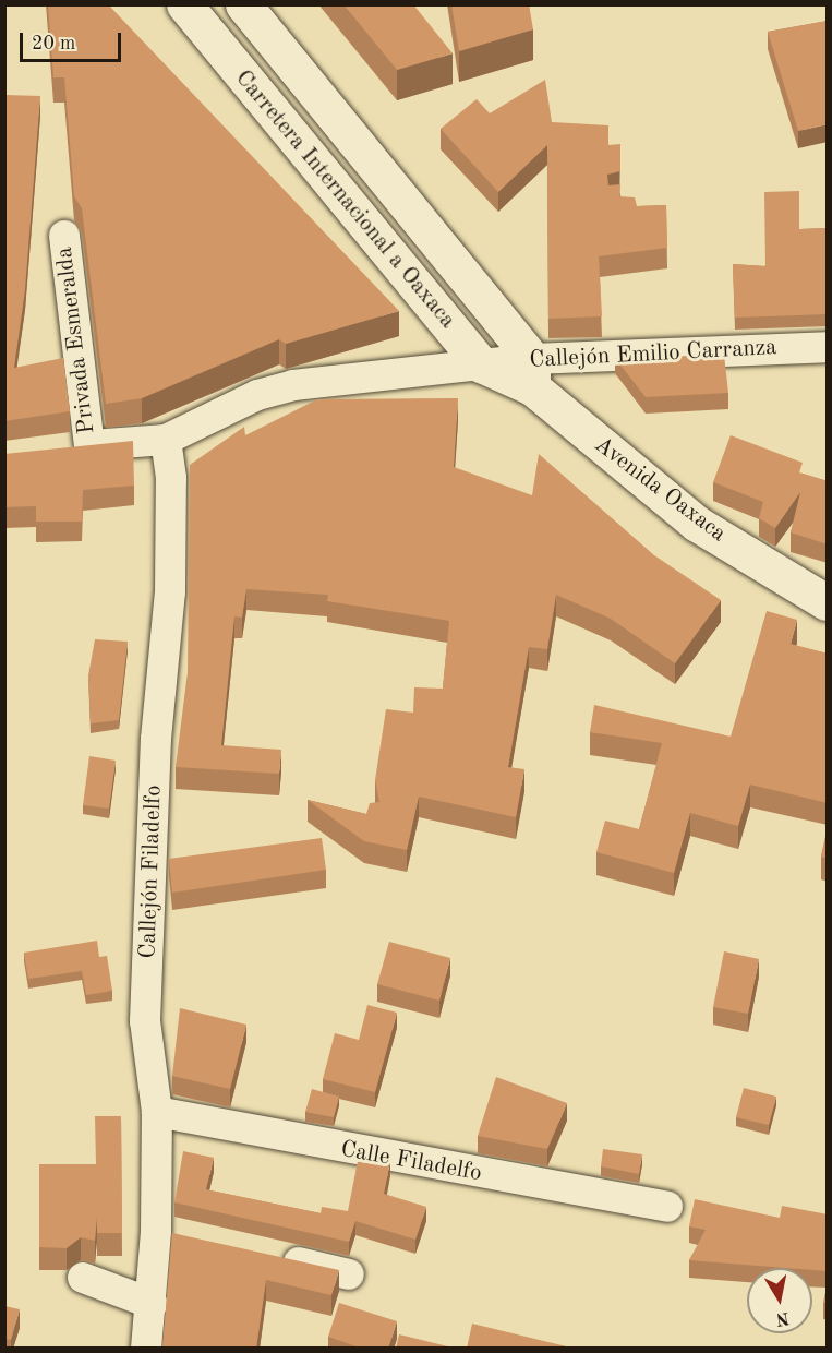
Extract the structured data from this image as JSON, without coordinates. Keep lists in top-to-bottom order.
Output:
{
  "streets": {
    "street": [
      "Carretera Internacional a Oaxaca",
      "Privada Esmeralda",
      "Callejón Emilio Carranza",
      "Avenida Oaxaca",
      "Callejón Filadelfo",
      "Calle Filadelfo"
    ]
  },
  "crossings": [
    ["Carretera Internacional a Oaxaca", "Callejón Emilio Carranza"],
    ["Carretera Internacional a Oaxaca", "Avenida Oaxaca"],
    ["Callejón Emilio Carranza", "Avenida Oaxaca"],
    ["Callejón Filadelfo", "Calle Filadelfo"]
  ],
  "scale_bar": "20 m",
  "north": "bottom"
}
